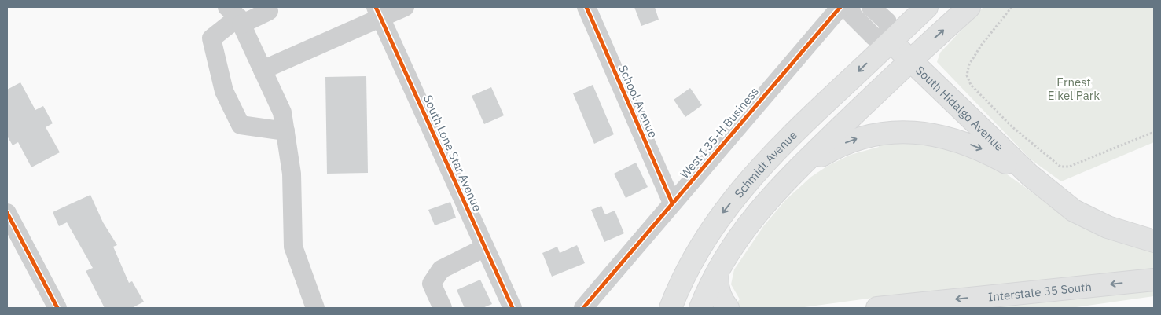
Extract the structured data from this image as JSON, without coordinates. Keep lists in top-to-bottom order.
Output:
{
  "streets": {
    "main road": ["South Hidalgo Avenue", "Schmidt Avenue", "Interstate 35 South"],
    "street": ["School Avenue", "West I 35-H Business", "South Lone Star Avenue"]
  },
  "crossings": [
    ["School Avenue", "West I 35-H Business"],
    ["South Hidalgo Avenue", "Schmidt Avenue"]
  ],
  "parks": ["Ernest Eikel Park"]
}
